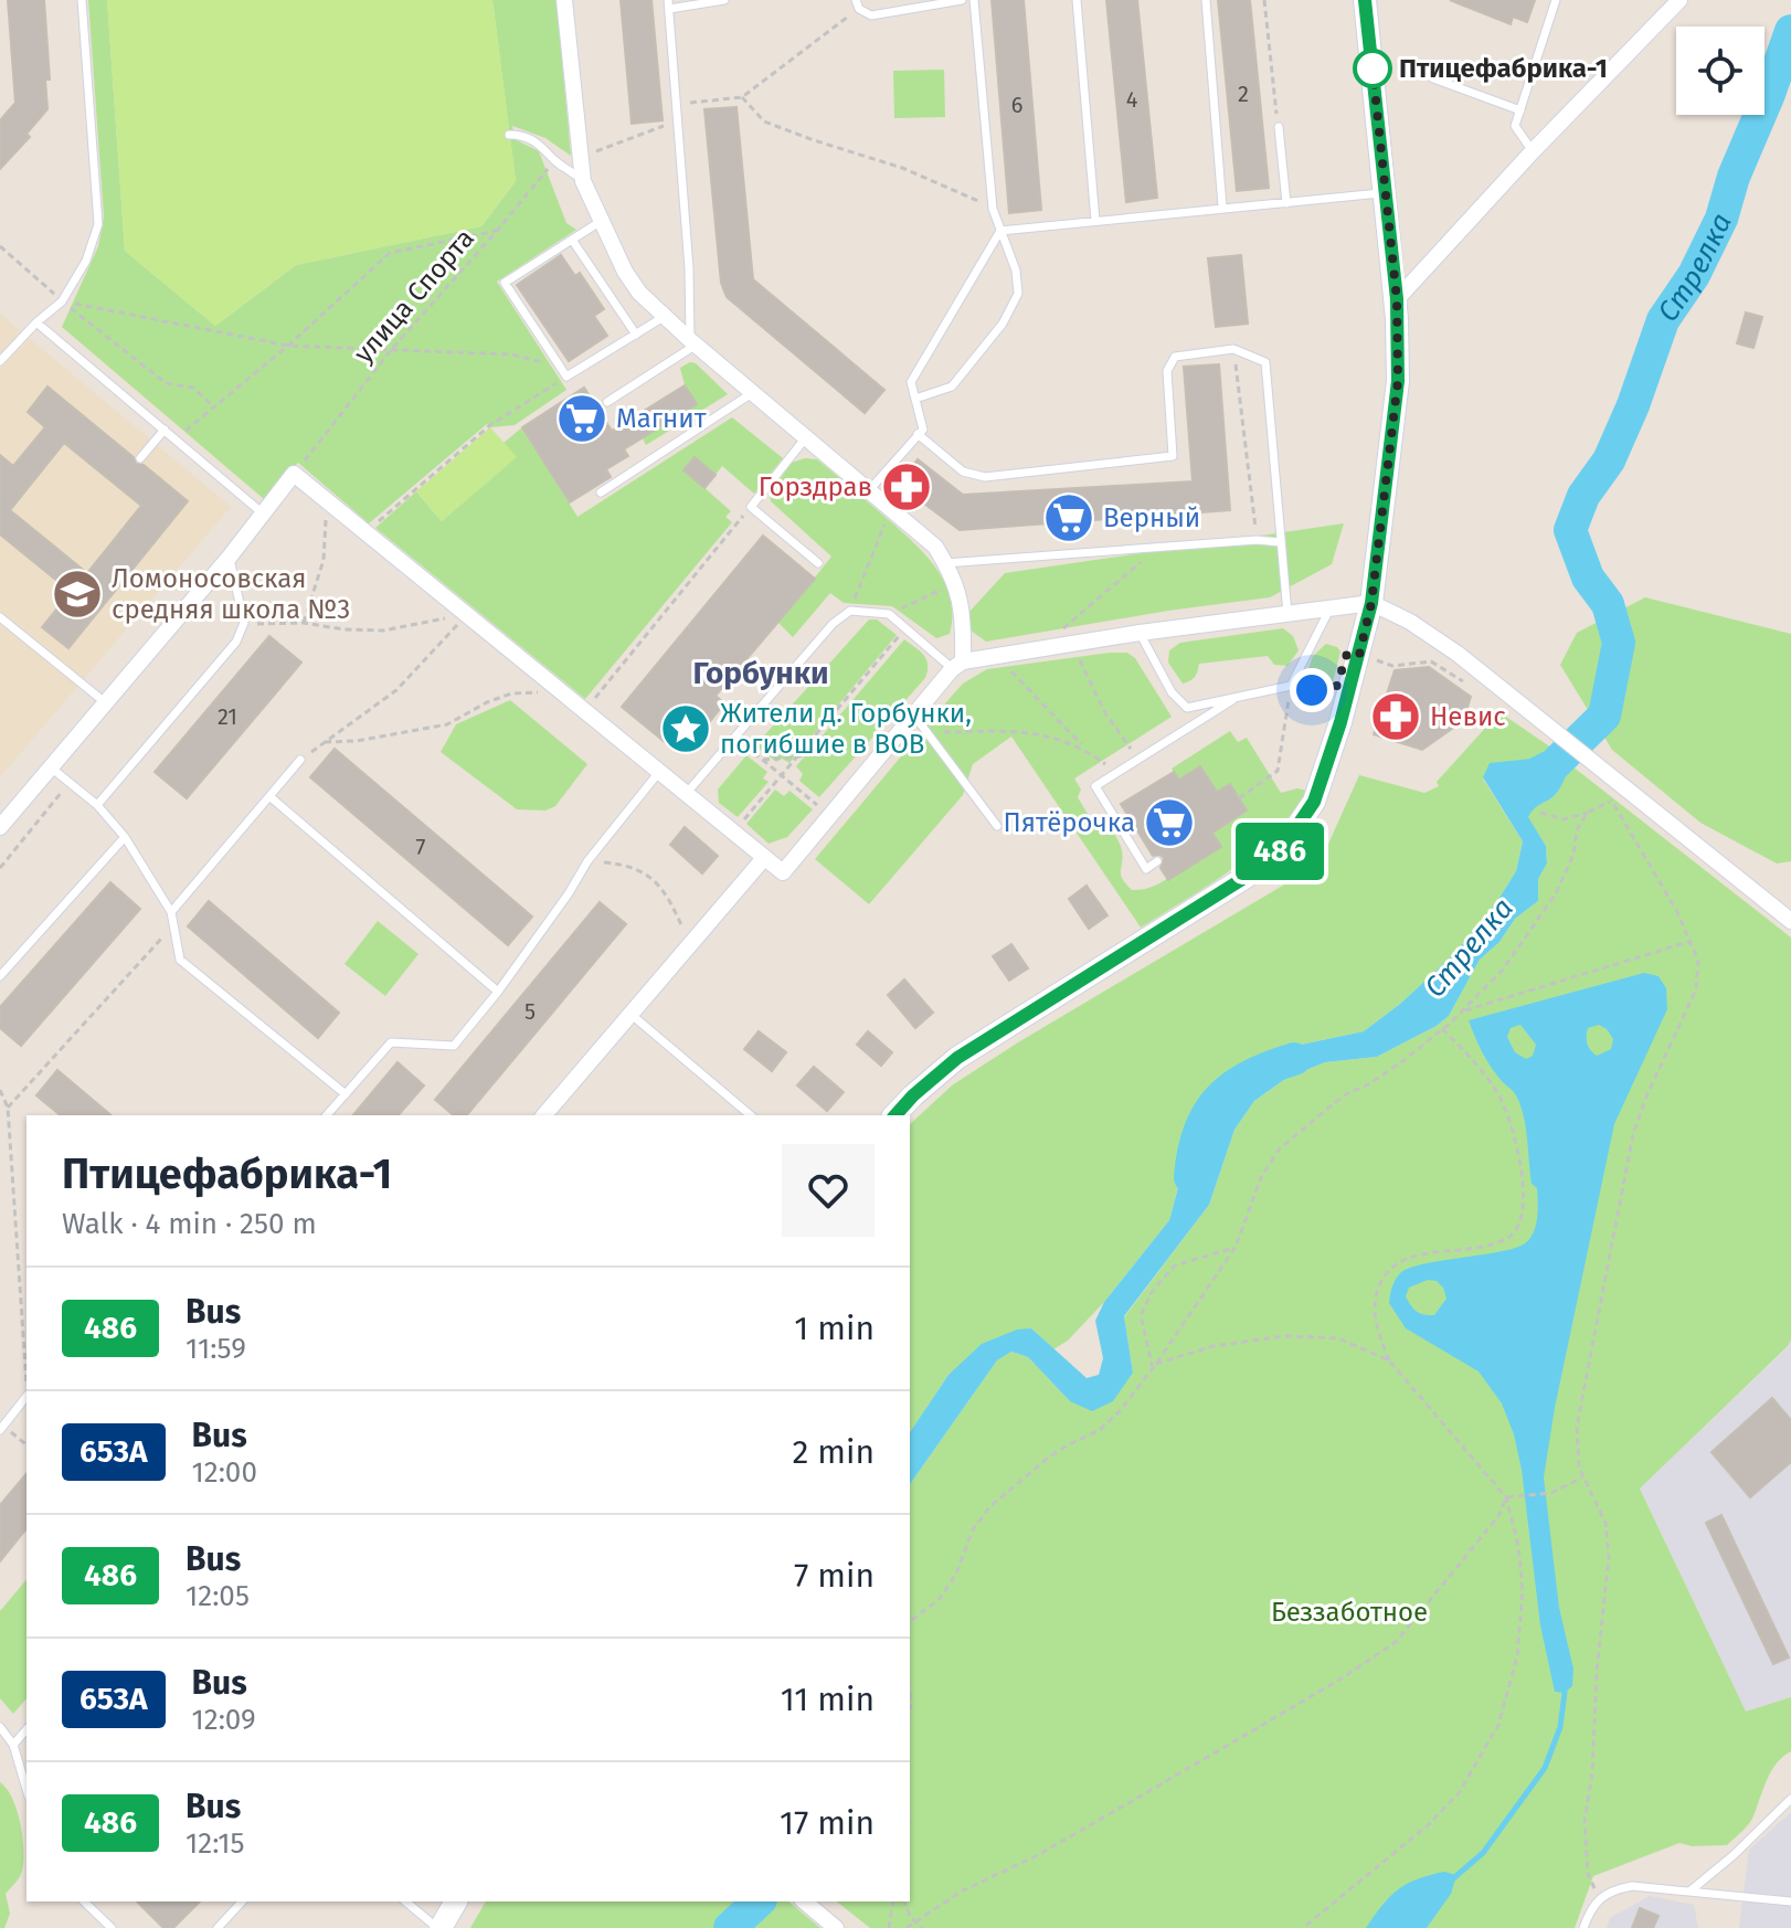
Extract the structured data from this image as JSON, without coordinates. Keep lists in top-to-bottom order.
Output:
{
  "streets": {
    "path": ["улица Спорта"]
  },
  "districts": ["Горбунки"],
  "water": ["Стрелка"],
  "parks": ["Беззаботное"],
  "places": {
    "other": ["Птицефабрика-1"],
    "supermarket": ["Магнит", "Верный", "Пятёрочка"],
    "pharmacy": ["Горздрав", "Невис"],
    "school or university": ["Ломоносовская средняя школа №3"],
    "place": ["Жители д. Горбунки, погибшие в ВОВ"]
  },
  "lines": ["bus line 486"],
  "house_numbers": [
    "2",
    "4",
    "6",
    "21",
    "7",
    "5"
  ],
  "page": {
    "on_map": "486",
    "heading": ["Птицефабрика-1", "Walk · 4 min · 250 m"],
    "list": [
      {
        "mark": "486",
        "name": "Bus",
        "note": "11:59",
        "value": "1 min"
      },
      {
        "mark": "653А",
        "name": "Bus",
        "note": "12:00",
        "value": "2 min"
      },
      {
        "mark": "486",
        "name": "Bus",
        "note": "12:05",
        "value": "7 min"
      },
      {
        "mark": "653А",
        "name": "Bus",
        "note": "12:09",
        "value": "11 min"
      },
      {
        "mark": "486",
        "name": "Bus",
        "note": "12:15",
        "value": "17 min"
      }
    ]
  }
}
